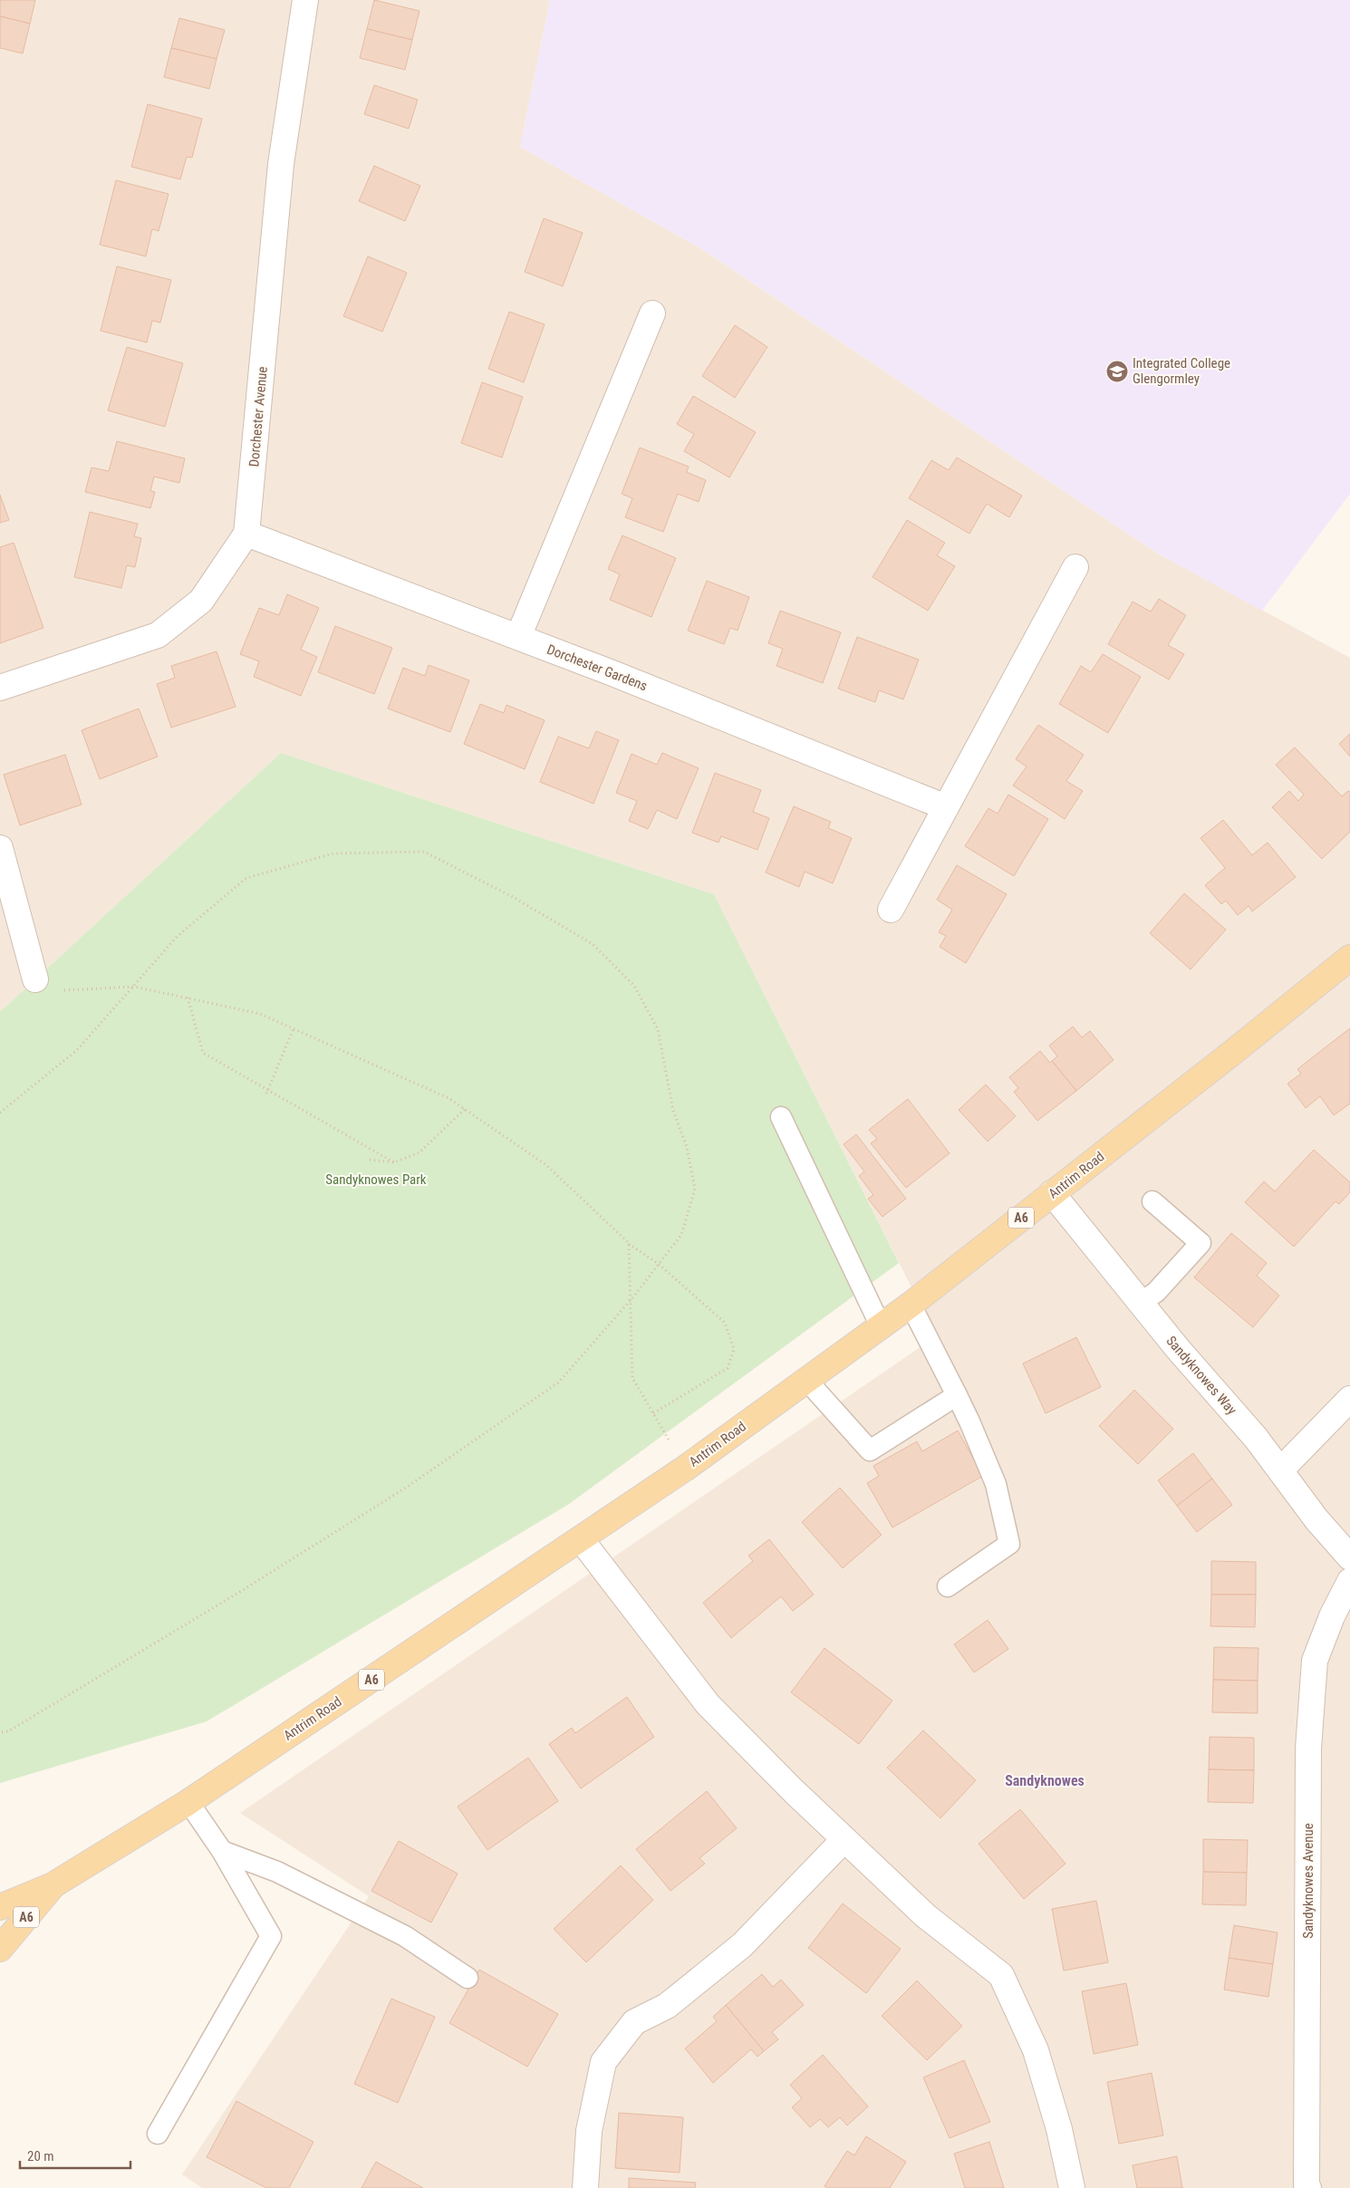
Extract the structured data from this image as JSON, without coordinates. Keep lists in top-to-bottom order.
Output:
{
  "streets": {
    "main road": ["Antrim Road", "A6"],
    "street": [
      "Dorchester Avenue",
      "Dorchester Gardens",
      "Sandyknowes Way",
      "Sandyknowes Avenue"
    ]
  },
  "crossings": [
    ["Dorchester Avenue", "Dorchester Gardens"],
    ["Antrim Road", "Sandyknowes Way"]
  ],
  "districts": ["Sandyknowes"],
  "parks": ["Sandyknowes Park"],
  "places": {
    "school or university": ["Integrated College Glengormley"]
  },
  "scale_bar": "20 m"
}
